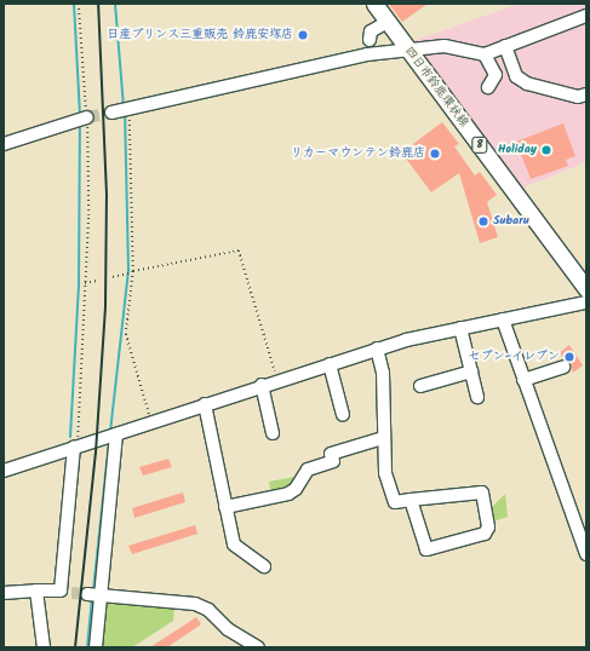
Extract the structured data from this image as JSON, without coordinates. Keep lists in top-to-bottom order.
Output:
{
  "streets": {
    "main road": ["四日市鈴鹿環状線", "8"]
  },
  "places": [
    "日産プリンス三重販売 鈴鹿安塚店",
    "Holiday",
    "リカーマウンテン鈴鹿店",
    "Subaru",
    "セブン-イレブン"
  ]
}
